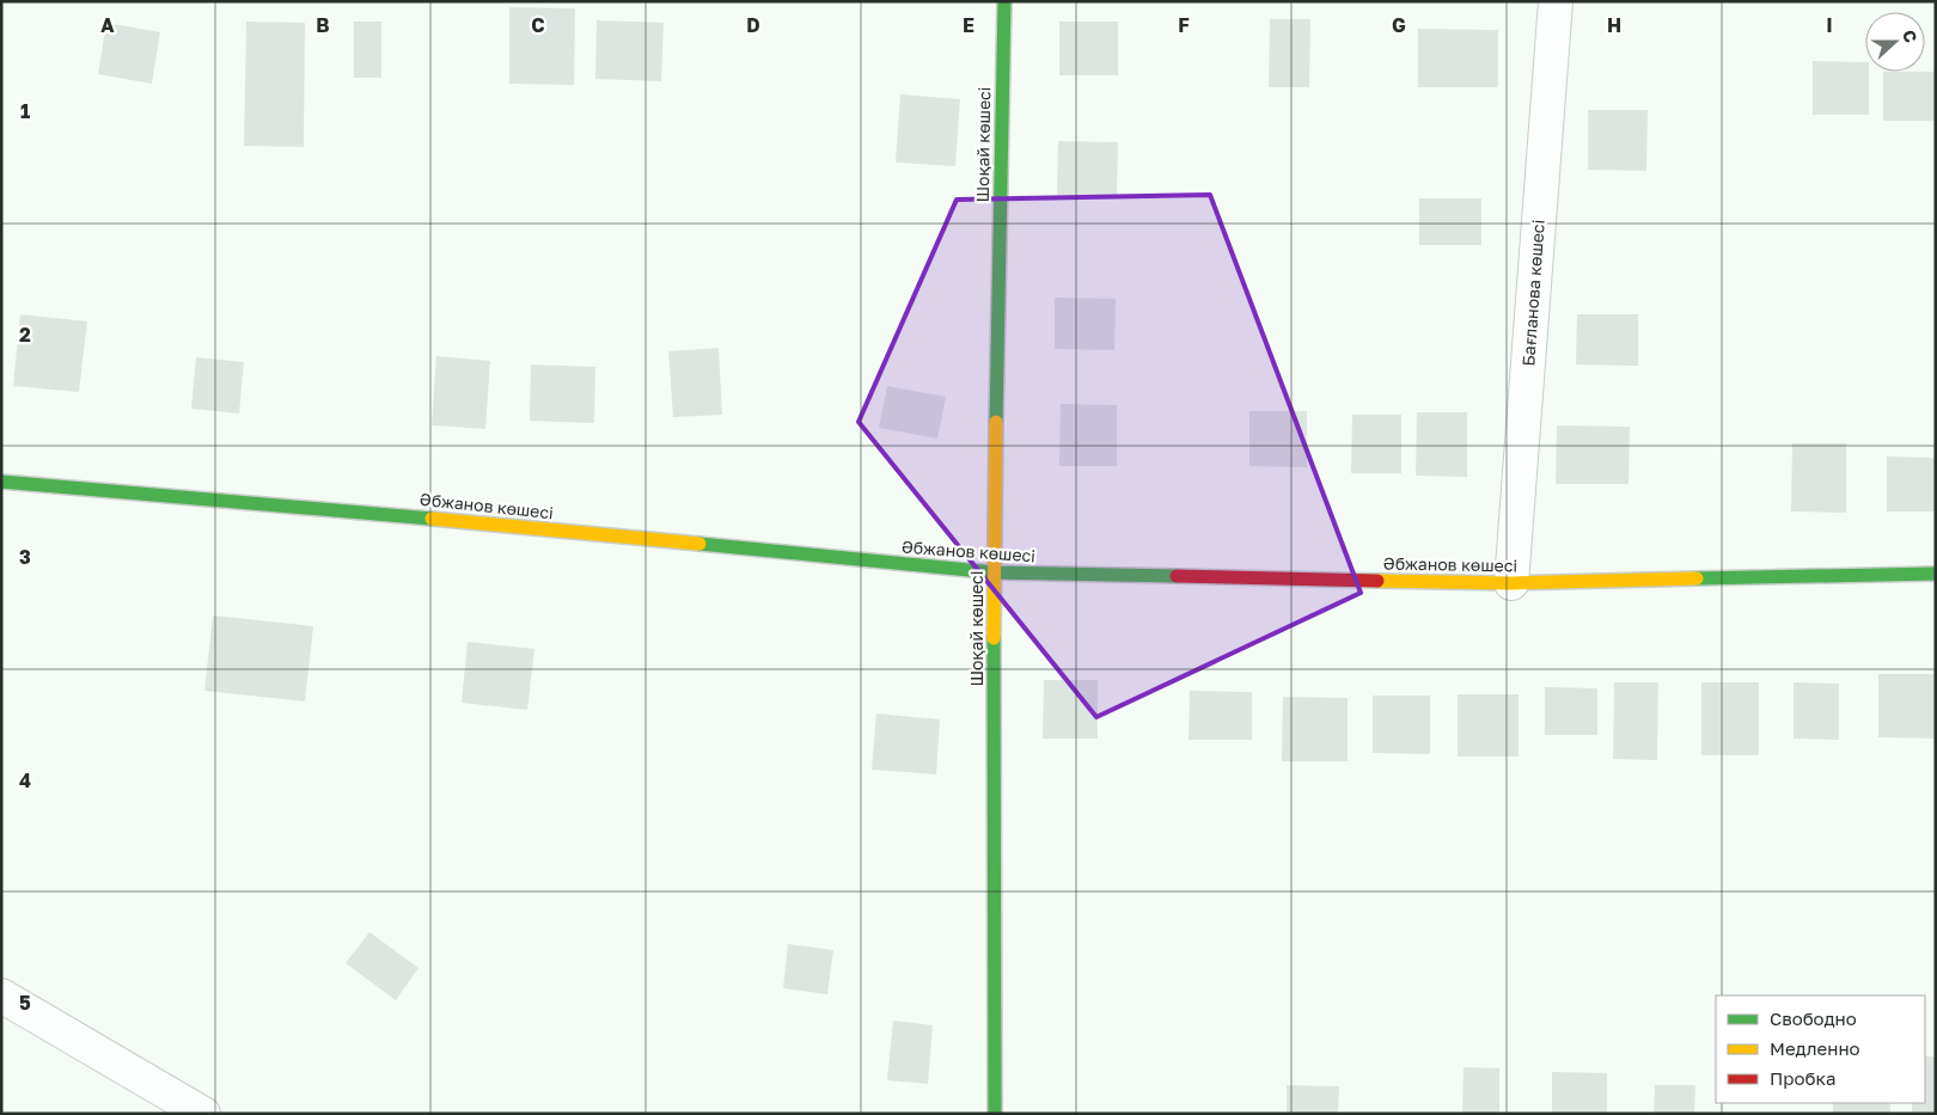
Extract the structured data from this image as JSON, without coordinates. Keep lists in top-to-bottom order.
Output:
{
  "streets": {
    "street": ["Шоқай көшесі", "Бағланова көшесі", "Әбжанов көшесі"]
  },
  "crossings": [
    ["Шоқай көшесі", "Әбжанов көшесі"],
    ["Бағланова көшесі", "Әбжанов көшесі"]
  ],
  "legend": ["Свободно", "Медленно", "Пробка"],
  "north": "right",
  "grid": {
    "columns": [
      "A",
      "B",
      "C",
      "D",
      "E",
      "F",
      "G",
      "H",
      "I"
    ],
    "rows": [
      "1",
      "2",
      "3",
      "4",
      "5"
    ]
  }
}
